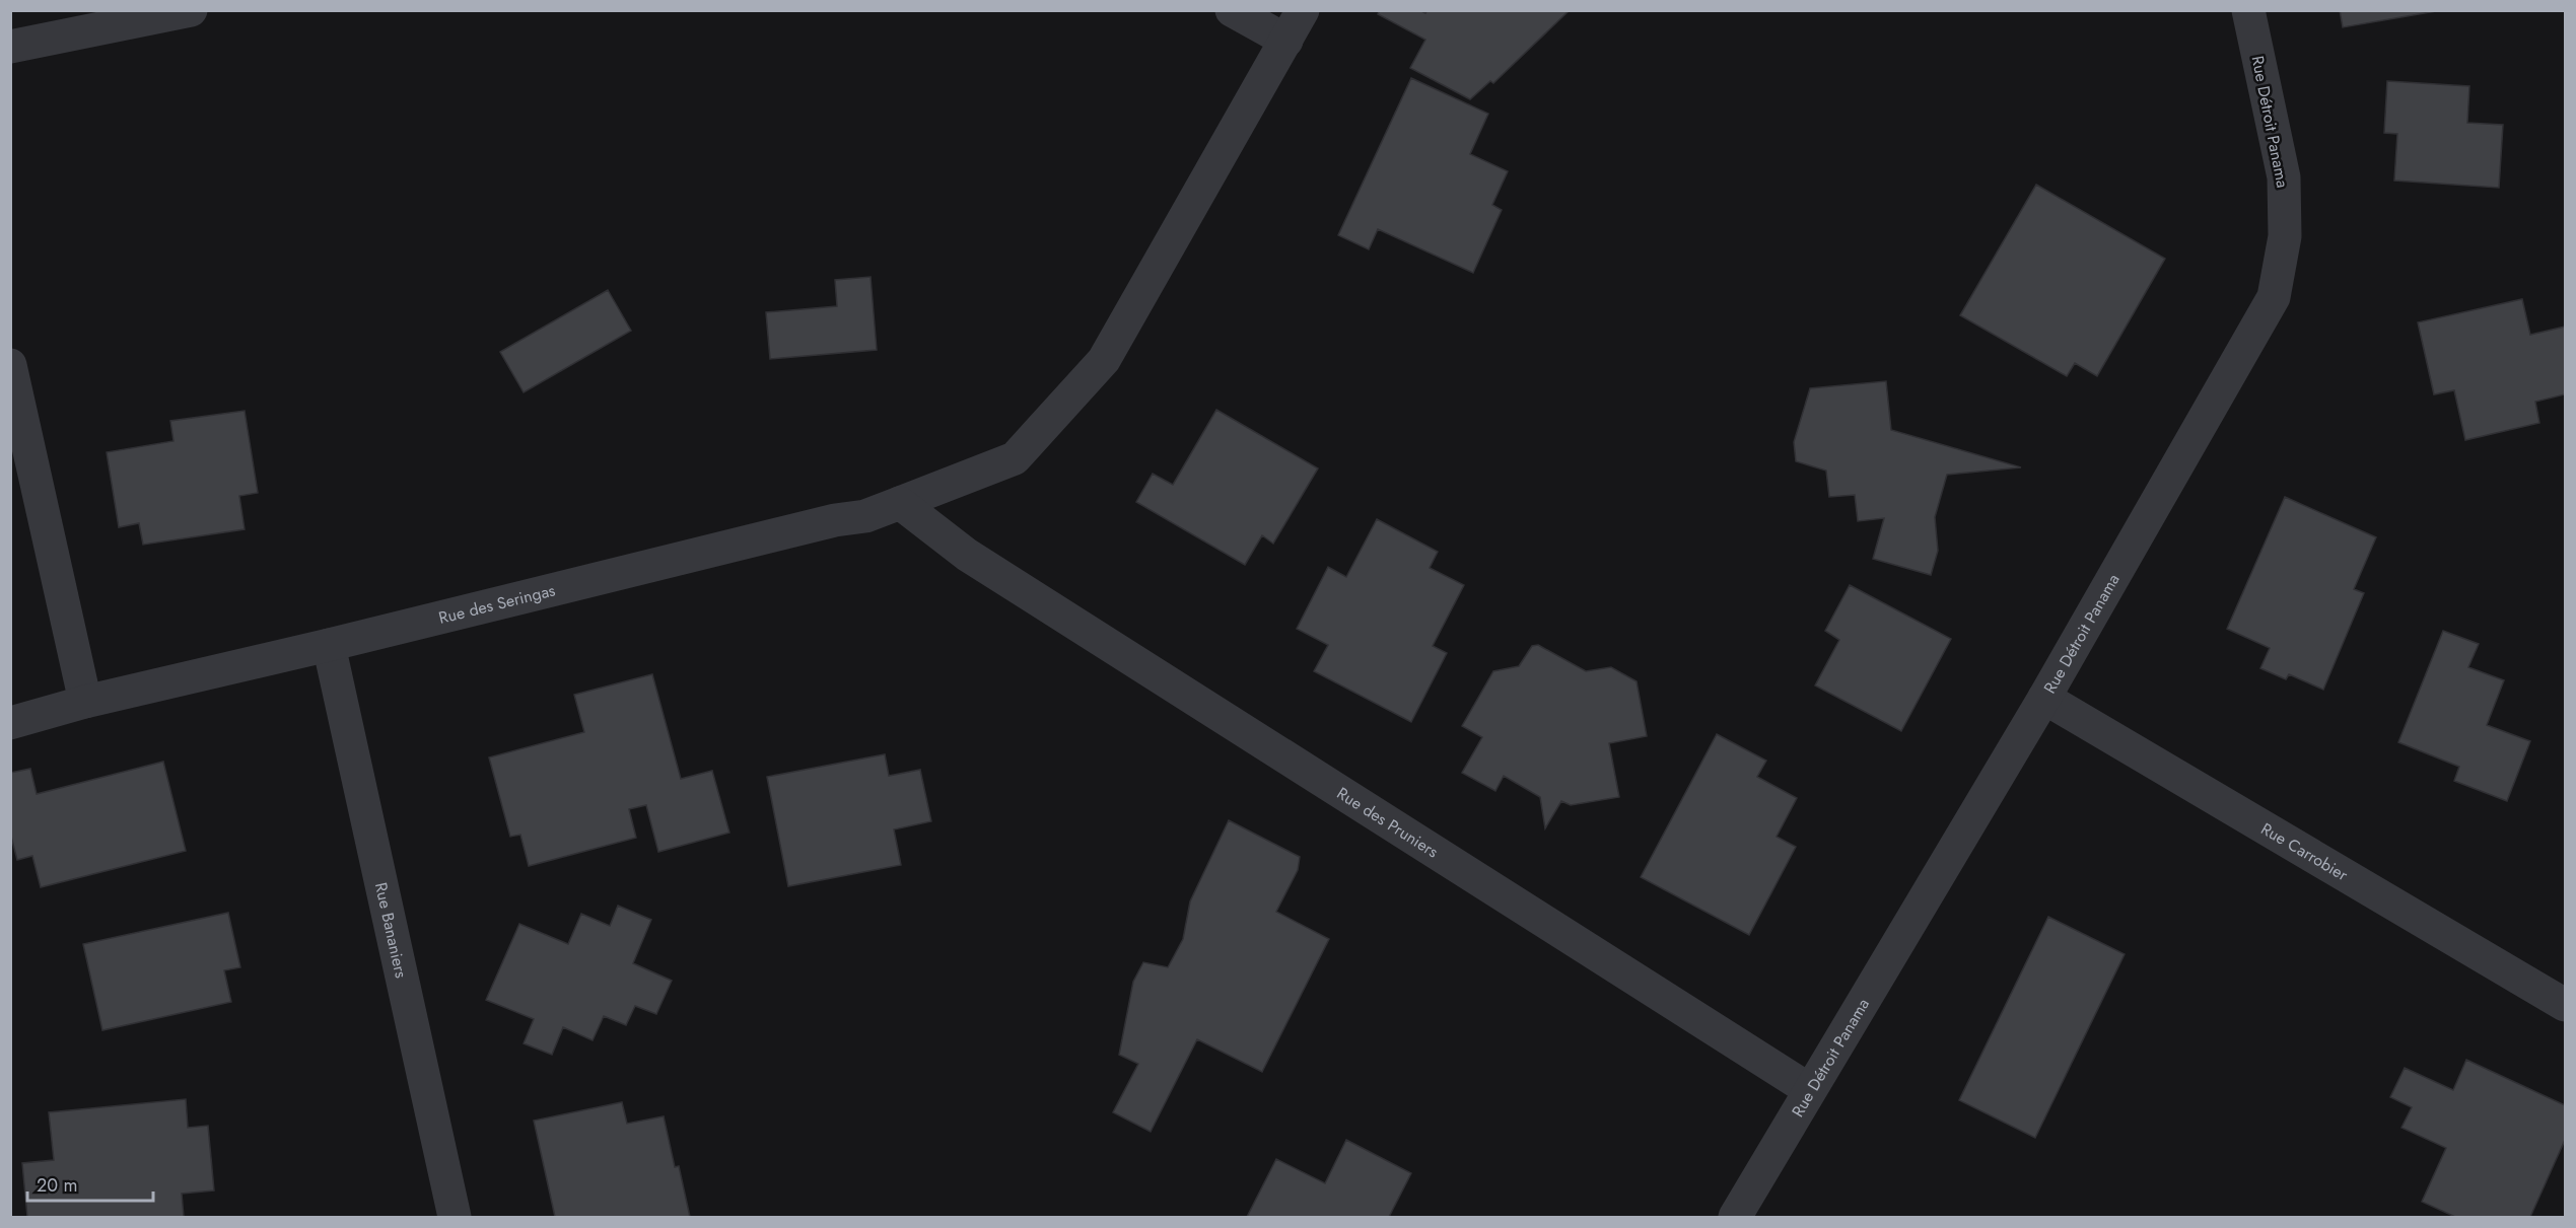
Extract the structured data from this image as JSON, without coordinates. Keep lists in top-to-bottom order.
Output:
{
  "streets": {
    "street": [
      "Rue Détroit Panama",
      "Rue des Seringas",
      "Rue des Pruniers",
      "Rue Carrobier",
      "Rue Bananiers"
    ]
  },
  "crossings": [
    ["Rue Détroit Panama", "Rue des Pruniers"],
    ["Rue Détroit Panama", "Rue Carrobier"],
    ["Rue des Seringas", "Rue des Pruniers"],
    ["Rue des Seringas", "Rue Bananiers"]
  ],
  "scale_bar": "20 m"
}
